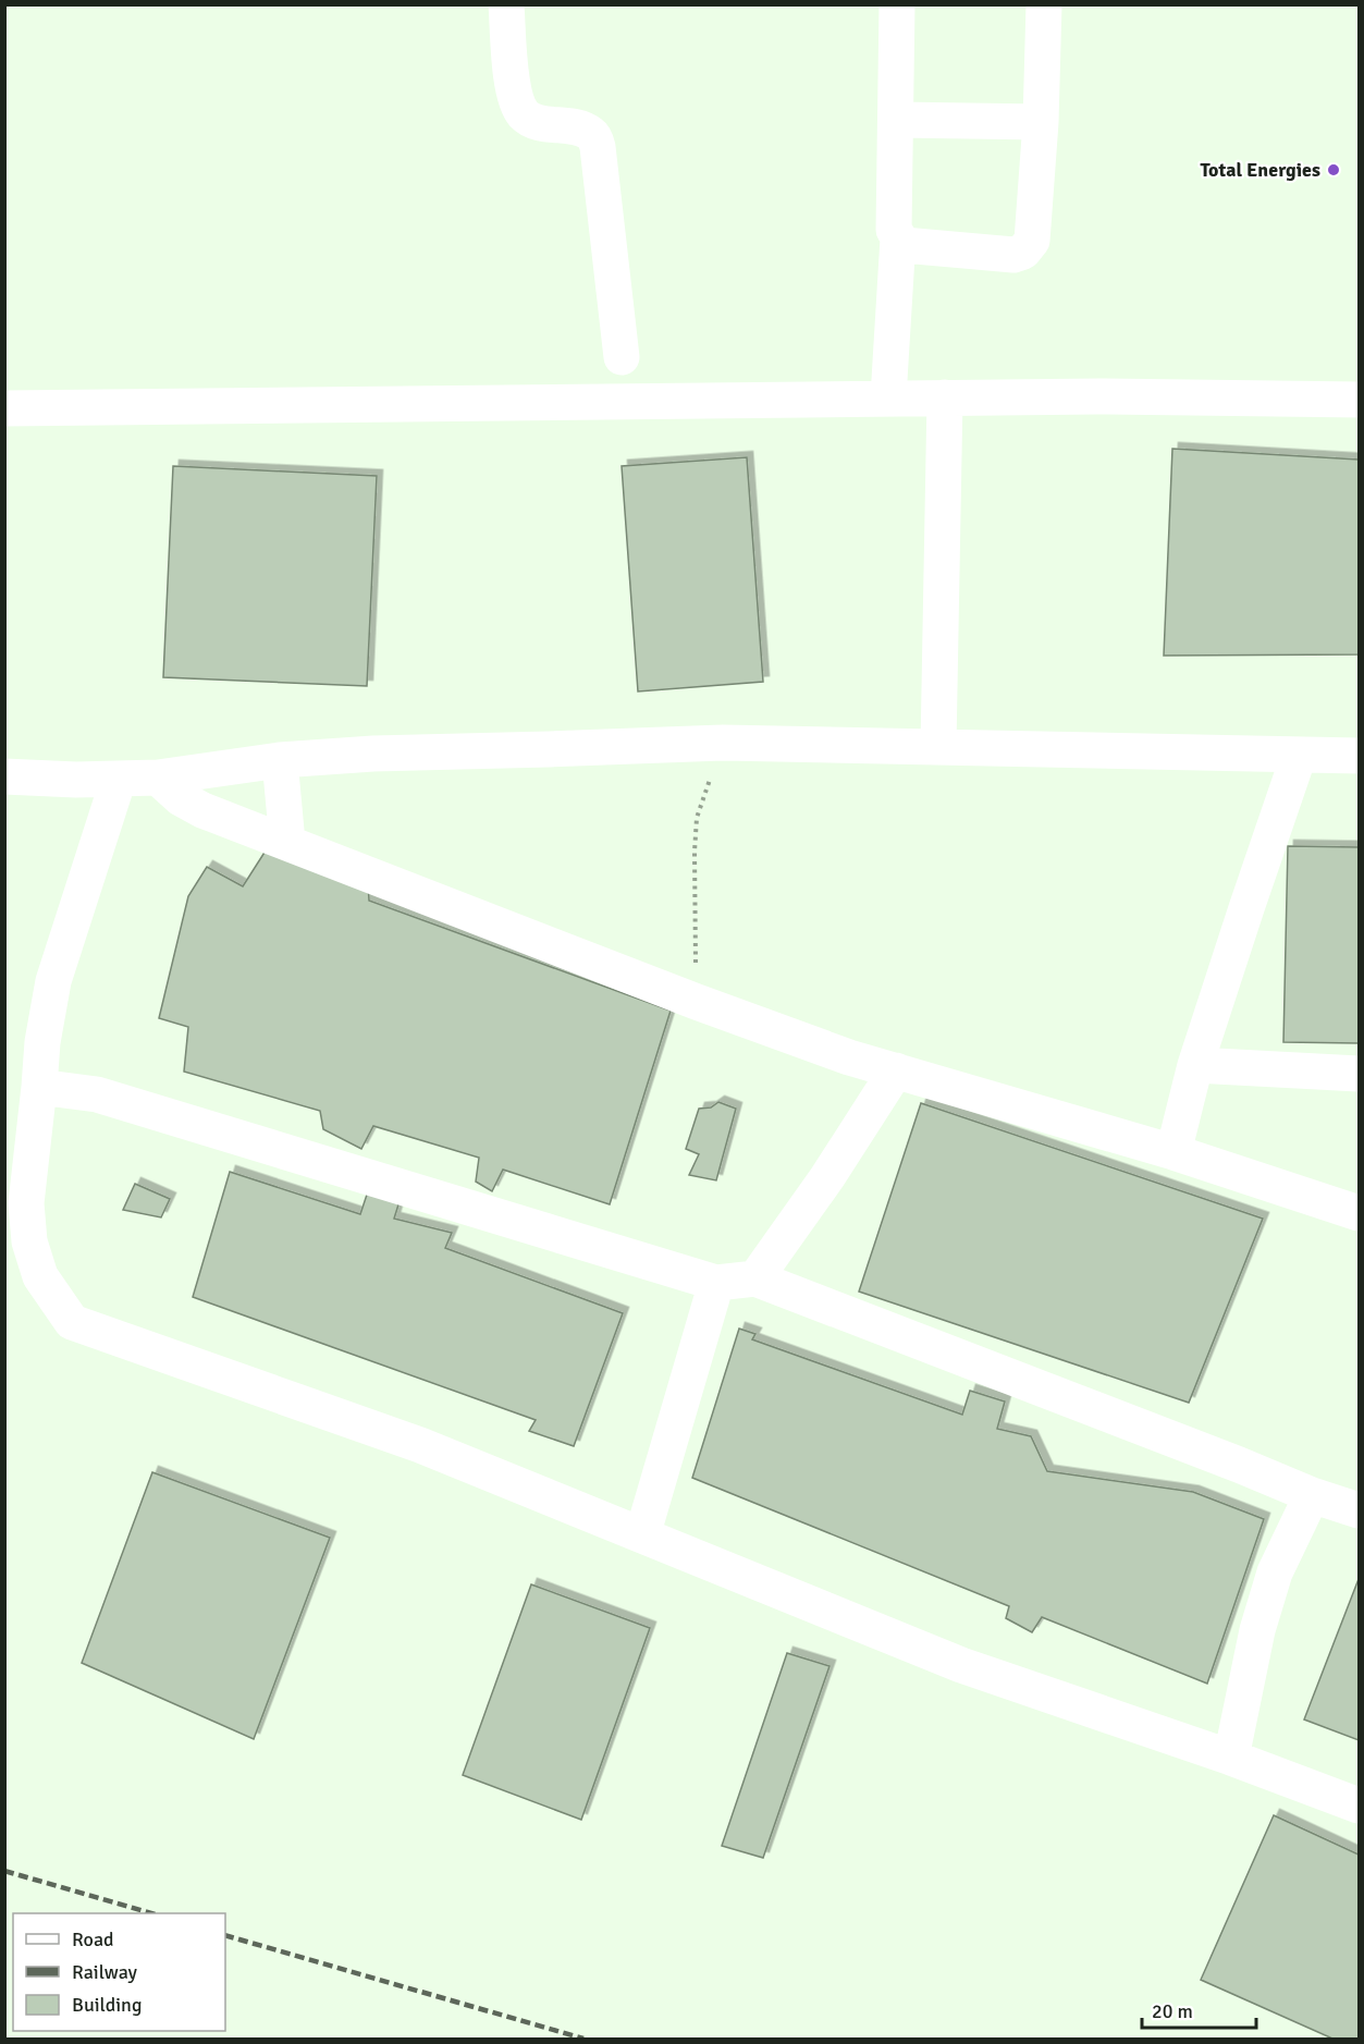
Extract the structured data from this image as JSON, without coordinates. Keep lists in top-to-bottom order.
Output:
{
  "places": ["Total Energies"],
  "legend": ["Road", "Railway", "Building"],
  "scale_bar": "20 m"
}
